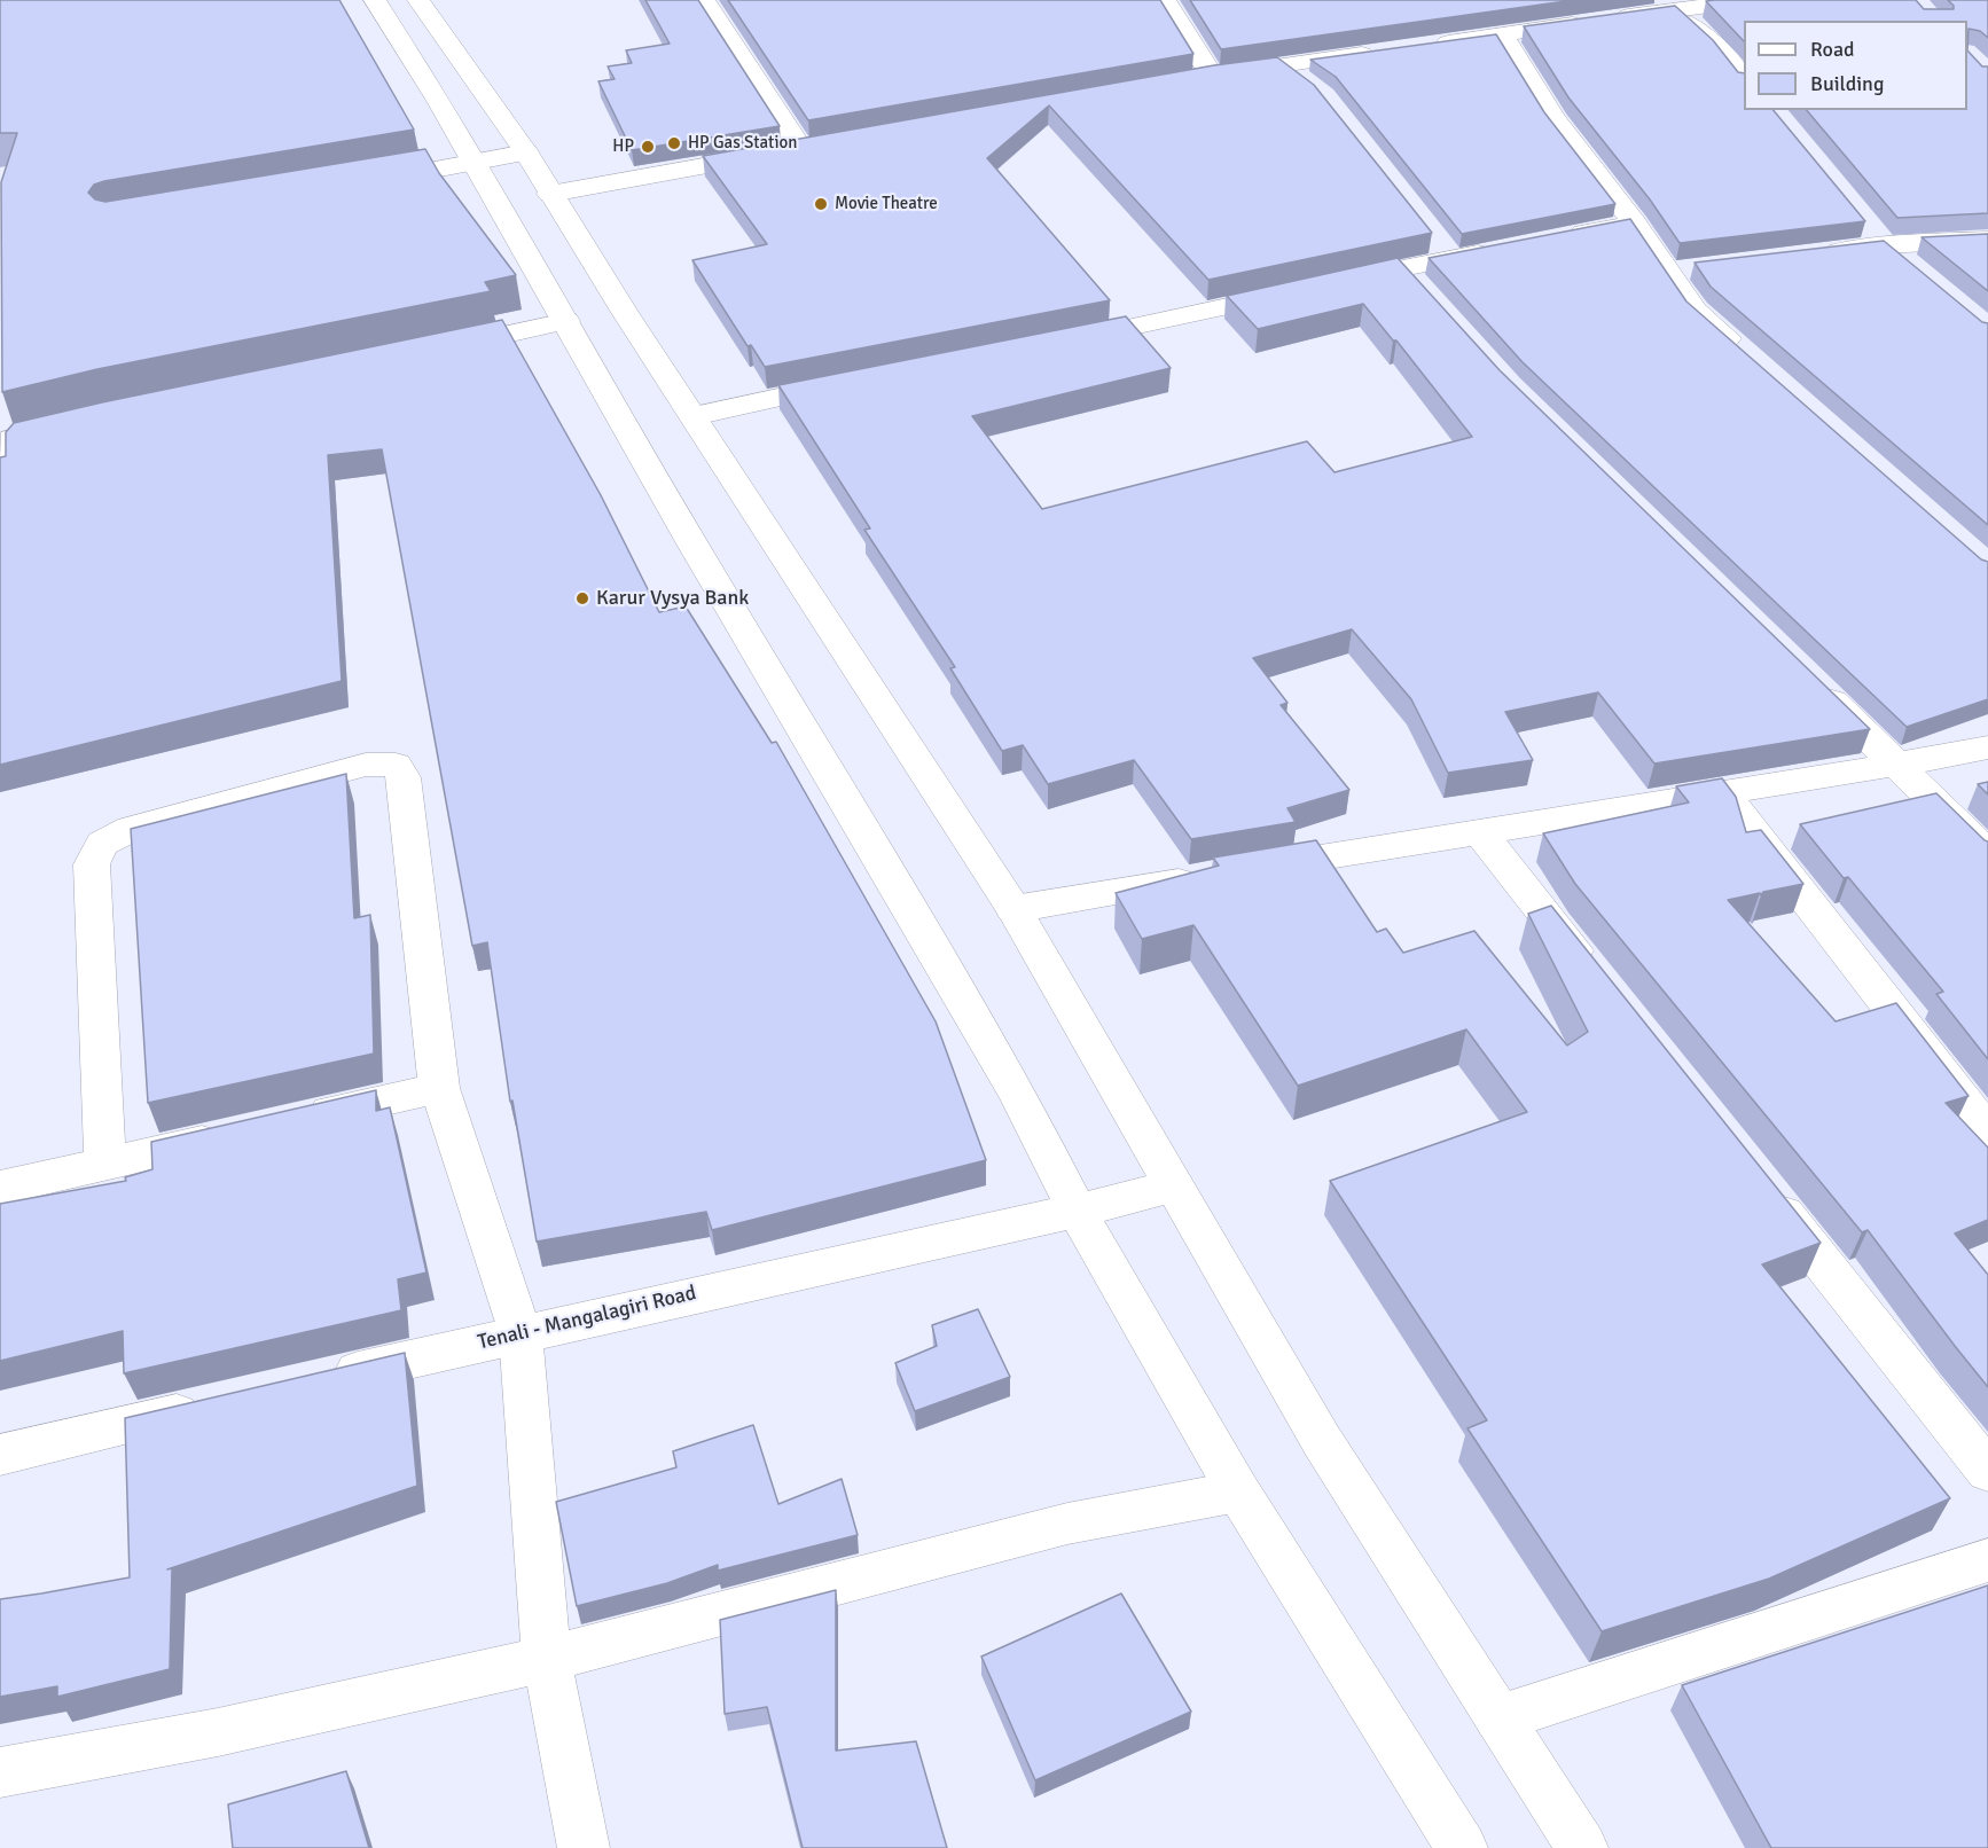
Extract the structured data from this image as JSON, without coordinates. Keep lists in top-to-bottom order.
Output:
{
  "streets": {
    "street": ["Tenali - Mangalagiri Road"]
  },
  "places": [
    "HP Gas Station",
    "HP",
    "Movie Theatre",
    "Karur Vysya Bank"
  ],
  "legend": ["Road", "Building"]
}
